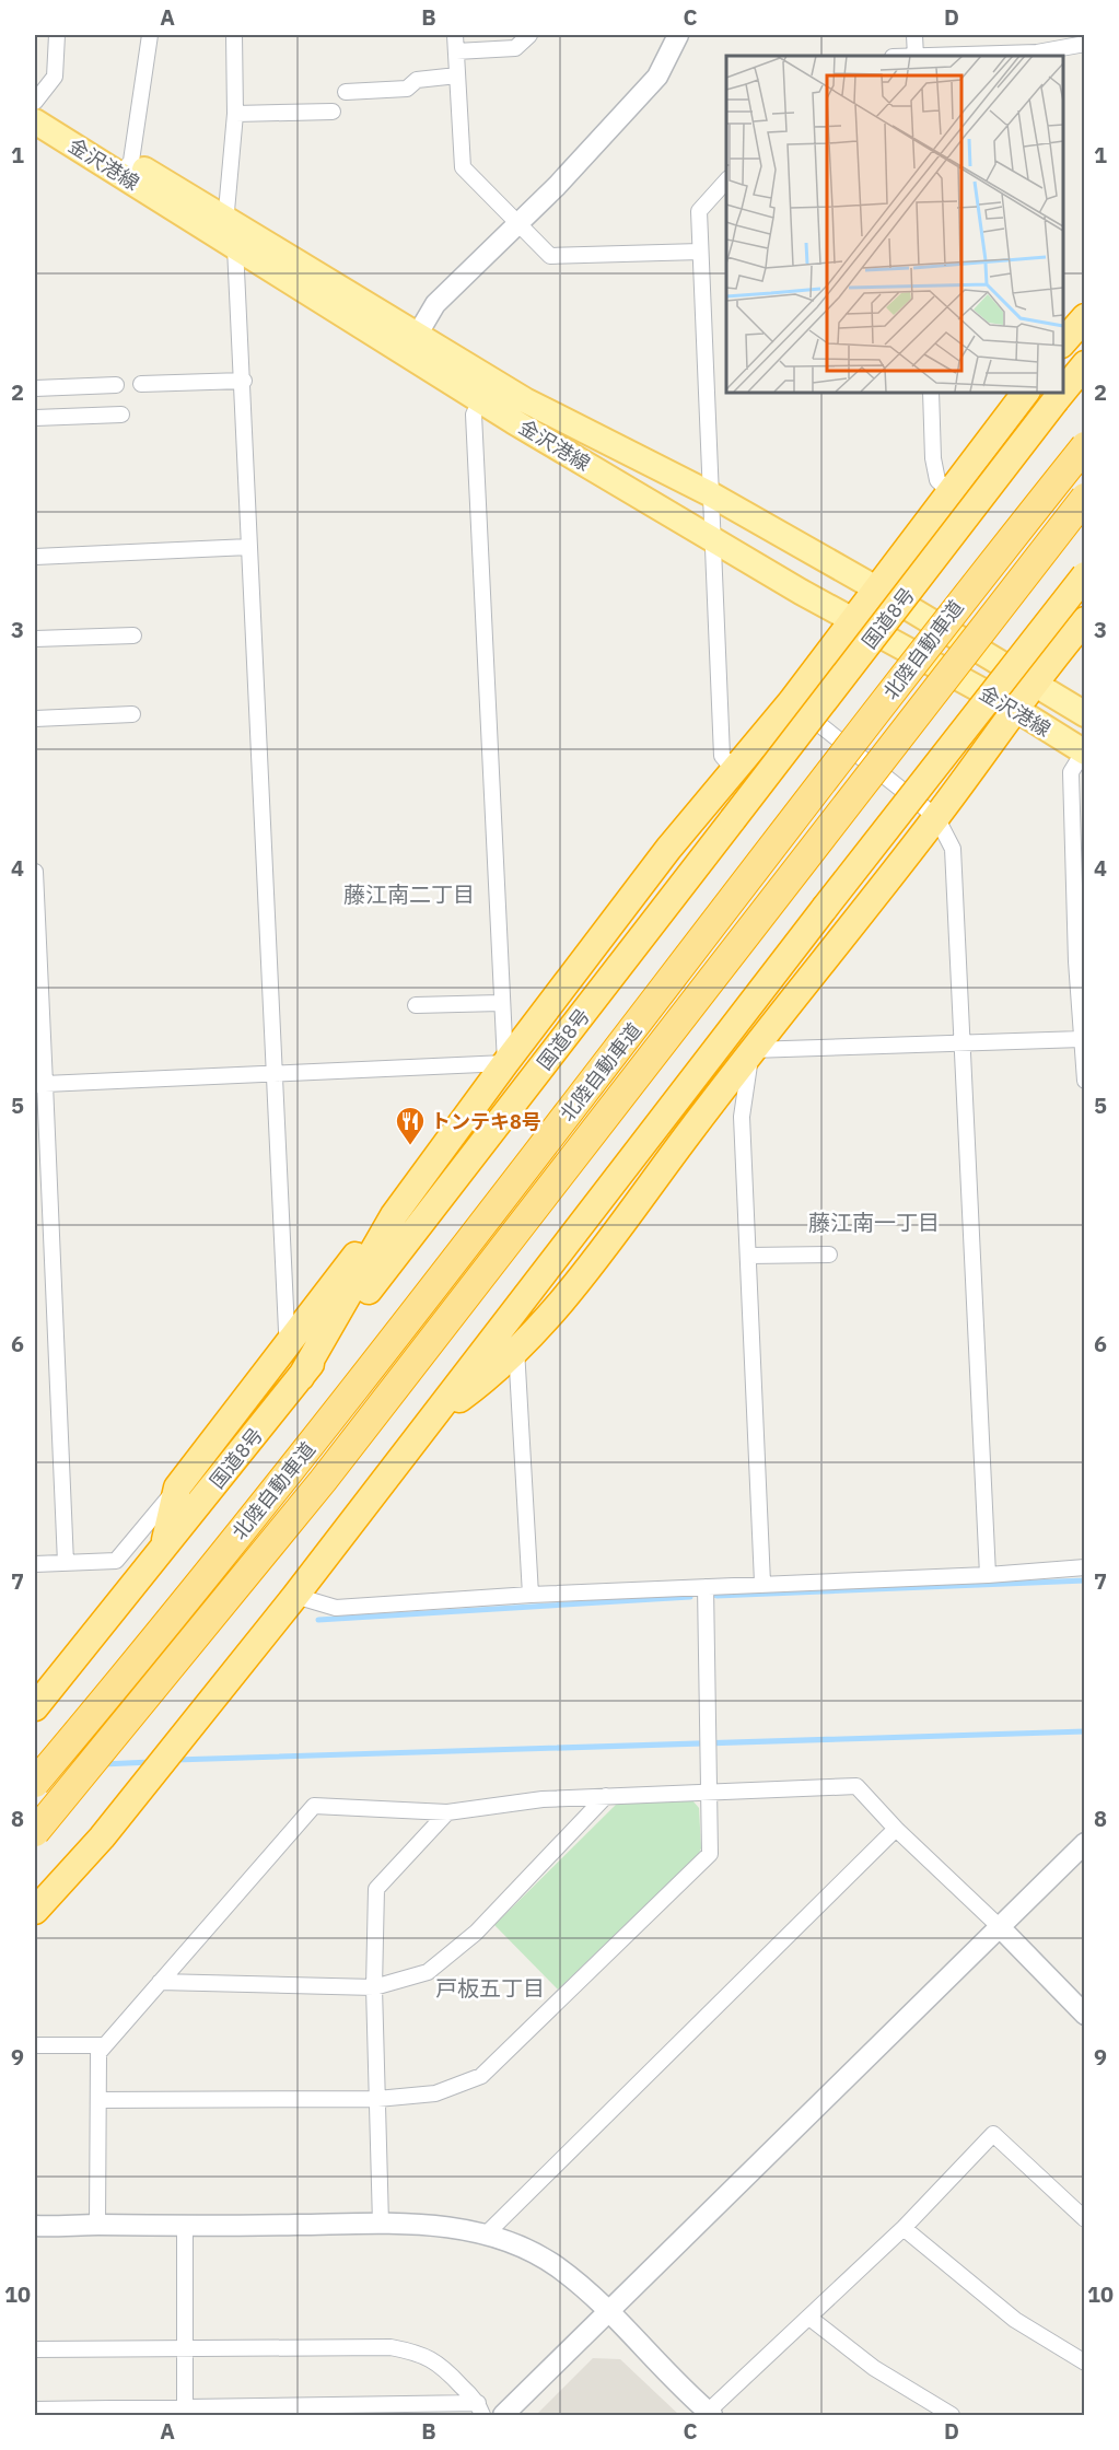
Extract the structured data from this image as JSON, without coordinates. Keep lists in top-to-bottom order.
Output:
{
  "streets": {
    "highway": ["国道8号", "北陸自動車道"],
    "main road": ["金沢港線"]
  },
  "districts": ["藤江南二丁目", "藤江南一丁目", "戸板五丁目"],
  "places": {
    "restaurant": ["トンテキ8号"]
  },
  "grid": {
    "columns": [
      "A",
      "B",
      "C",
      "D"
    ],
    "rows": [
      "1",
      "2",
      "3",
      "4",
      "5",
      "6",
      "7",
      "8",
      "9",
      "10"
    ]
  }
}
